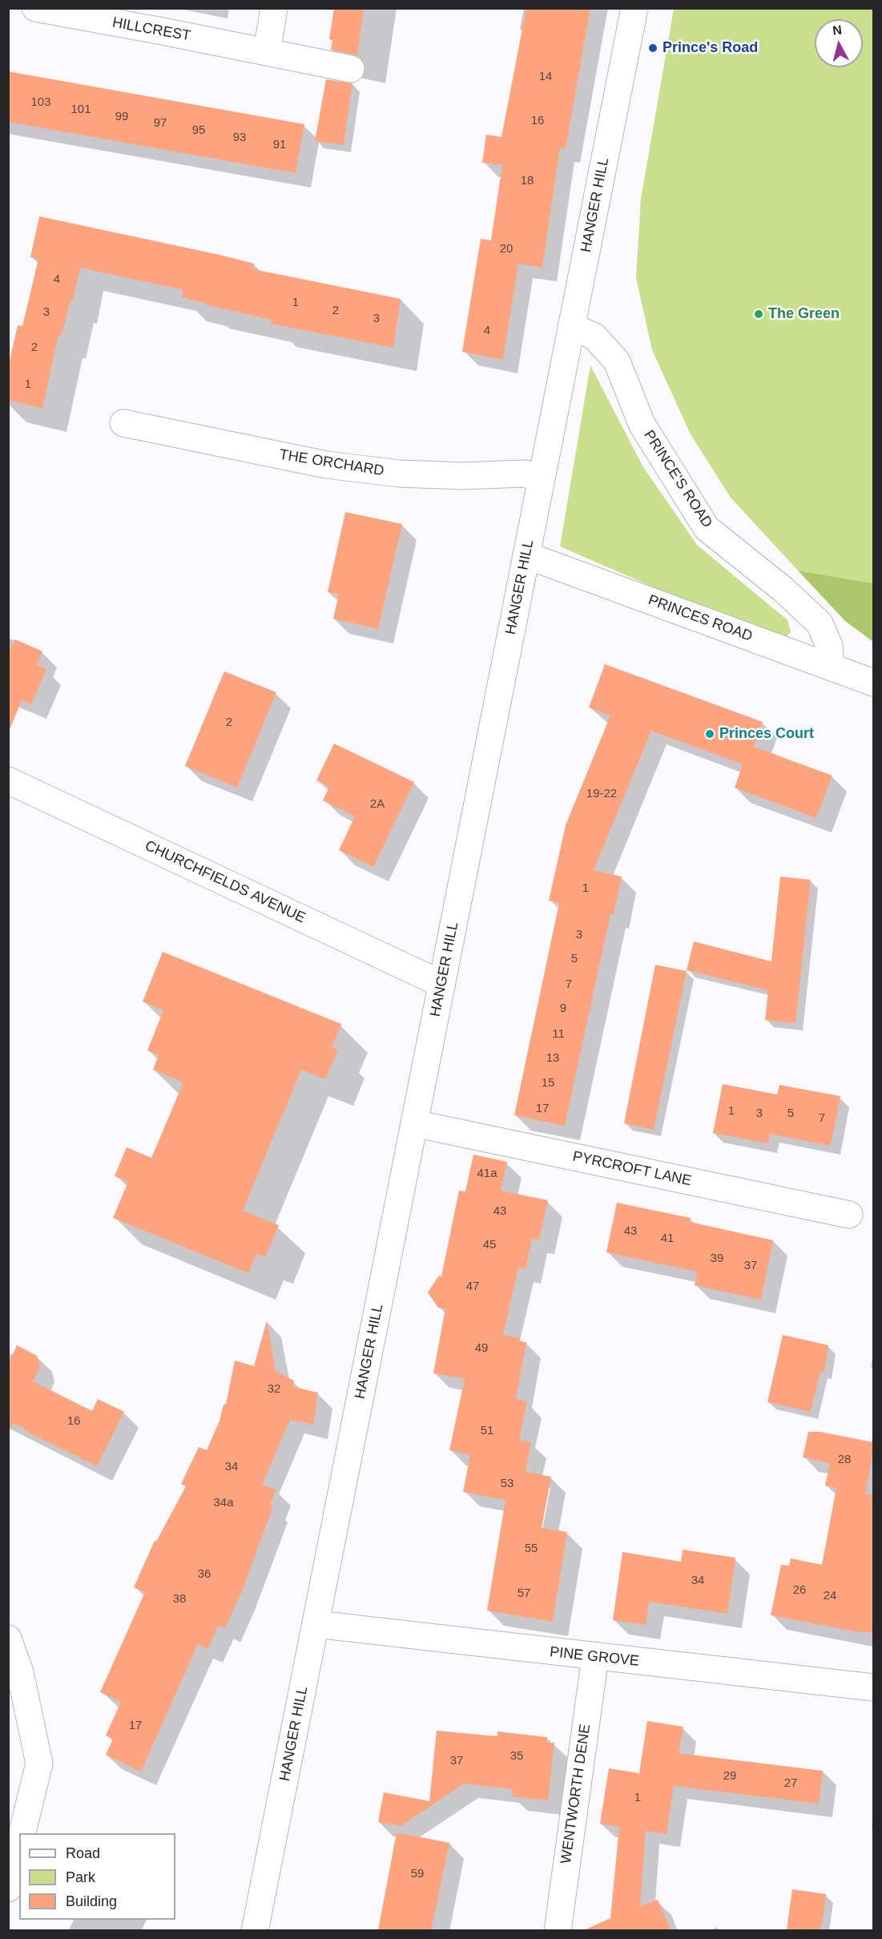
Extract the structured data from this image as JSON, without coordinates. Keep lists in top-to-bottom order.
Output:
{
  "streets": {
    "street": [
      "HILLCREST",
      "HANGER HILL",
      "THE ORCHARD",
      "PRINCE'S ROAD",
      "PRINCES ROAD",
      "CHURCHFIELDS AVENUE",
      "PYRCROFT LANE",
      "PINE GROVE",
      "WENTWORTH DENE"
    ]
  },
  "crossings": [
    ["HANGER HILL", "THE ORCHARD"],
    ["HANGER HILL", "PRINCE'S ROAD"],
    ["HANGER HILL", "PRINCES ROAD"],
    ["HANGER HILL", "CHURCHFIELDS AVENUE"],
    ["HANGER HILL", "PYRCROFT LANE"],
    ["HANGER HILL", "PINE GROVE"],
    ["PRINCE'S ROAD", "PRINCES ROAD"],
    ["PINE GROVE", "WENTWORTH DENE"]
  ],
  "places": ["Prince's Road", "The Green", "Princes Court"],
  "house_numbers": [
    "14",
    "103",
    "101",
    "99",
    "16",
    "97",
    "95",
    "93",
    "91",
    "18",
    "20",
    "4",
    "1",
    "2",
    "3",
    "3",
    "4",
    "2",
    "1",
    "2",
    "19-22",
    "2A",
    "1",
    "3",
    "5",
    "7",
    "9",
    "11",
    "13",
    "15",
    "17",
    "1",
    "3",
    "5",
    "7",
    "41a",
    "43",
    "43",
    "41",
    "45",
    "39",
    "37",
    "47",
    "49",
    "32",
    "16",
    "51",
    "28",
    "34",
    "53",
    "34a",
    "55",
    "36",
    "34",
    "26",
    "57",
    "24",
    "38",
    "17",
    "35",
    "37",
    "29",
    "27",
    "1",
    "59"
  ],
  "legend": ["Road", "Park", "Building"],
  "north": "top"
}
